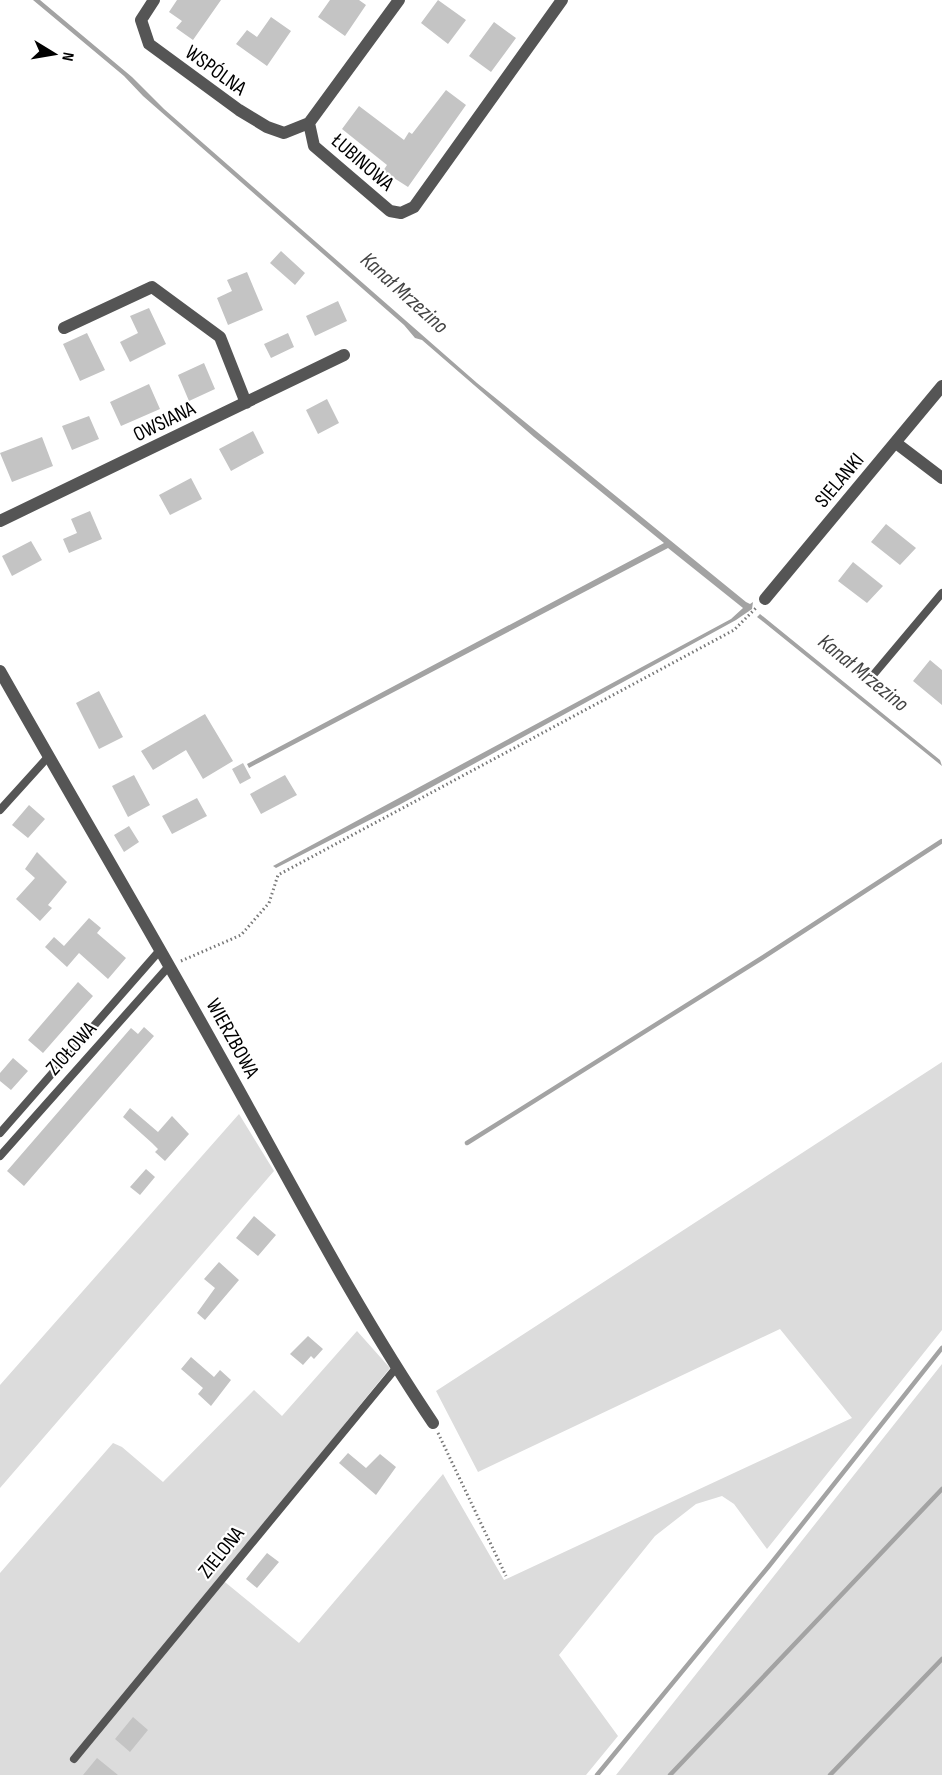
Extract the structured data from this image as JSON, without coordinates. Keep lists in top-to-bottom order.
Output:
{
  "streets": {
    "street": [
      "WSPÓLNA",
      "ŁUBINOWA",
      "OWSIANA",
      "SIELANKI",
      "WIERZBOWA"
    ],
    "lane": ["ZIOŁOWA", "ZIELONA"]
  },
  "crossings": [
    ["WSPÓLNA", "ŁUBINOWA"],
    ["WIERZBOWA", "ZIOŁOWA"],
    ["WIERZBOWA", "ZIELONA"]
  ],
  "water": ["Kanał Mrzezino"],
  "north": "right"
}
